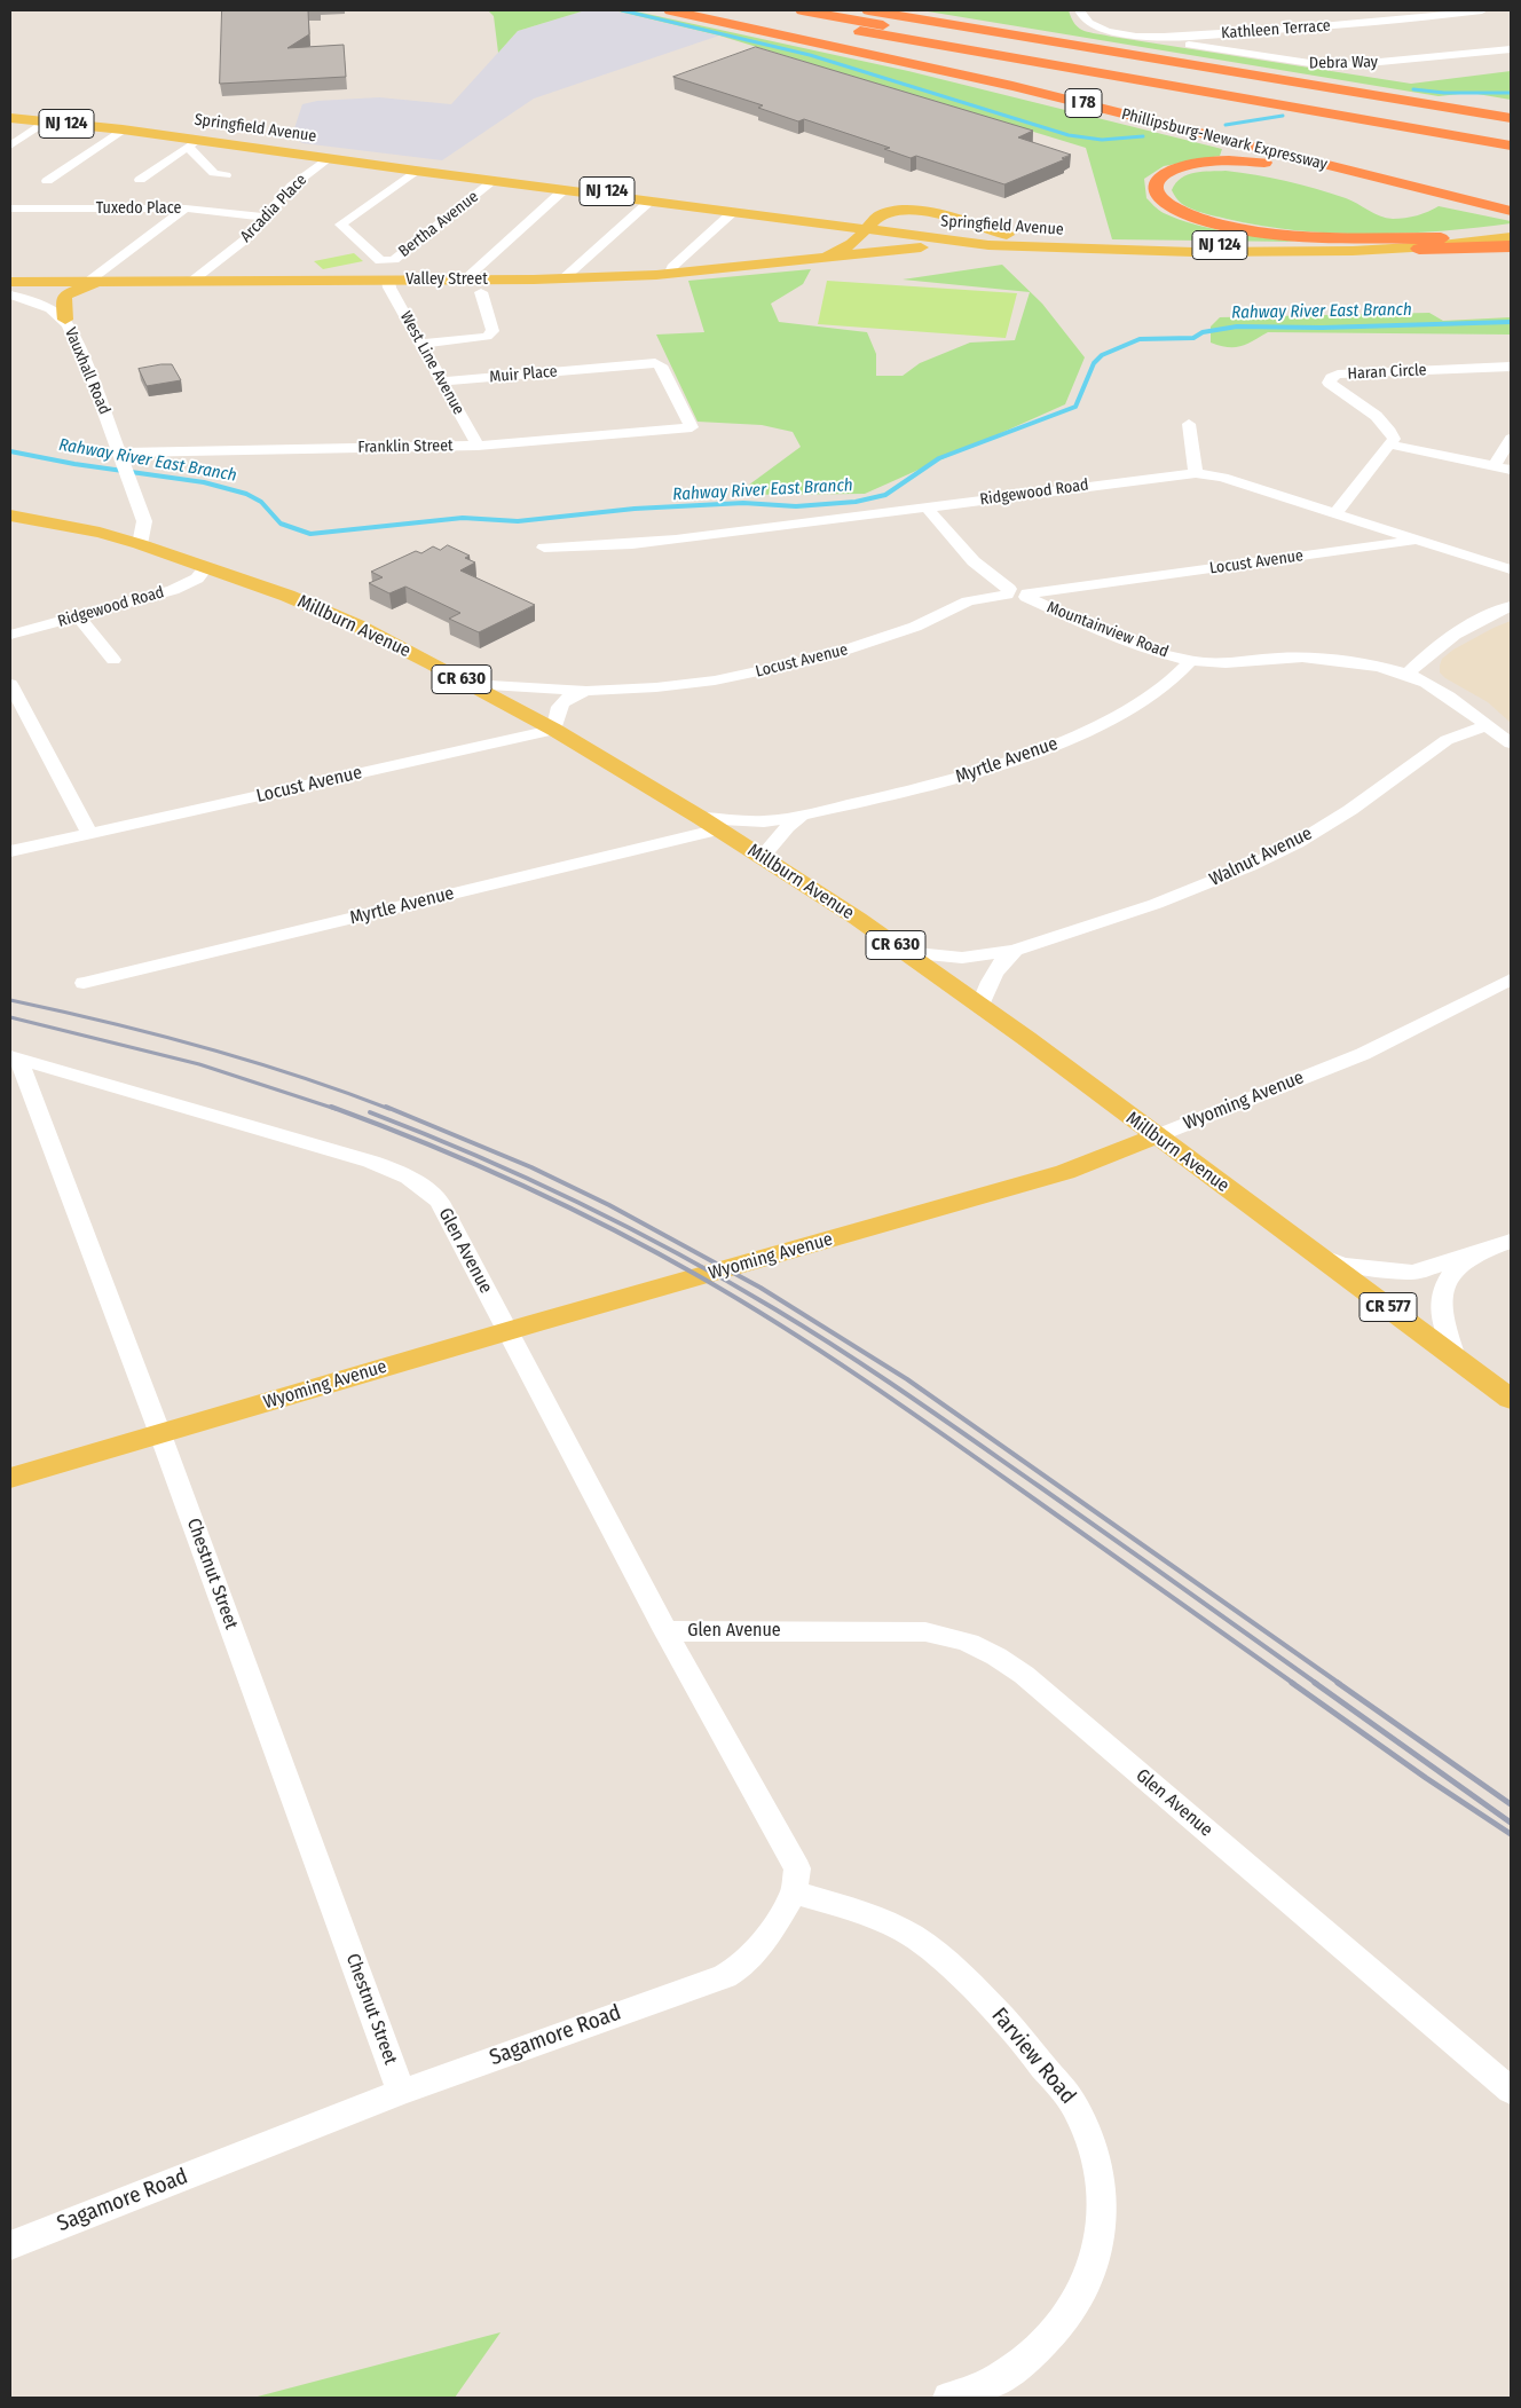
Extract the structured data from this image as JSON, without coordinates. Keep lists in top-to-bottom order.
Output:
{
  "streets": {
    "highway": ["I 78", "Phillipsburg-Newark Expressway"],
    "main road": [
      "NJ 124",
      "Springfield Avenue",
      "Valley Street",
      "Millburn Avenue",
      "CR 630",
      "Wyoming Avenue",
      "CR 577"
    ],
    "street": [
      "Kathleen Terrace",
      "Debra Way",
      "Tuxedo Place",
      "Arcadia Place",
      "Bertha Avenue",
      "West Line Avenue",
      "Vauxhall Road",
      "Haran Circle",
      "Muir Place",
      "Franklin Street",
      "Ridgewood Road",
      "Locust Avenue",
      "Mountainview Road",
      "Myrtle Avenue",
      "Walnut Avenue",
      "Glen Avenue",
      "Chestnut Street",
      "Sagamore Road",
      "Farview Road"
    ]
  },
  "crossings": [
    ["Kathleen Terrace", "Debra Way"],
    ["Springfield Avenue", "Arcadia Place"],
    ["Springfield Avenue", "Bertha Avenue"],
    ["Springfield Avenue", "Valley Street"],
    ["Tuxedo Place", "Arcadia Place"],
    ["Arcadia Place", "Valley Street"],
    ["Valley Street", "West Line Avenue"],
    ["West Line Avenue", "Muir Place"],
    ["West Line Avenue", "Franklin Street"],
    ["Vauxhall Road", "Franklin Street"],
    ["Vauxhall Road", "Millburn Avenue"],
    ["Ridgewood Road", "Locust Avenue"],
    ["Ridgewood Road", "Millburn Avenue"],
    ["Locust Avenue", "Millburn Avenue"],
    ["Locust Avenue", "Mountainview Road"],
    ["Millburn Avenue", "Myrtle Avenue"],
    ["Millburn Avenue", "Walnut Avenue"],
    ["Millburn Avenue", "Wyoming Avenue"],
    ["Mountainview Road", "Myrtle Avenue"],
    ["Mountainview Road", "Walnut Avenue"],
    ["Wyoming Avenue", "Glen Avenue"],
    ["Wyoming Avenue", "Chestnut Street"],
    ["Glen Avenue", "Chestnut Street"],
    ["Glen Avenue", "Sagamore Road"],
    ["Chestnut Street", "Sagamore Road"],
    ["Sagamore Road", "Farview Road"]
  ],
  "water": ["Rahway River East Branch"]
}
